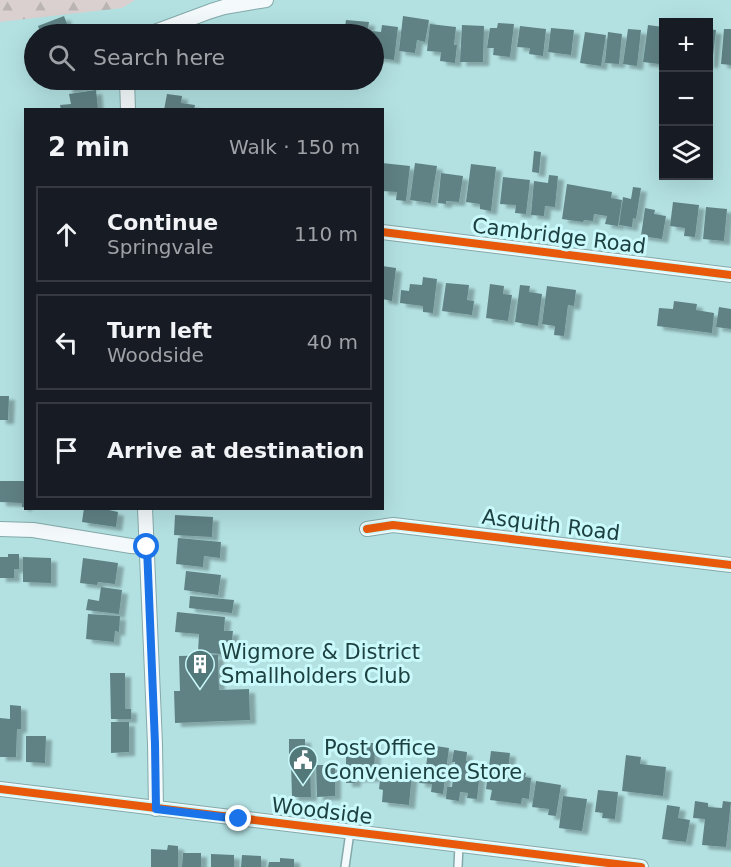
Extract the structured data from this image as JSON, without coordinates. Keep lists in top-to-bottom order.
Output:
{
  "streets": {
    "street": ["Cambridge Road", "Asquith Road", "Woodside"]
  },
  "places": {
    "building": ["Wigmore & District Smallholders Club"],
    "public building": ["Post Office Convenience Store"]
  },
  "page": {
    "map_buttons": ["+", "−"],
    "search": "Search here",
    "heading": ["2 min", "Walk · 150 m"],
    "list": [
      ["Continue", "Springvale", "110 m"],
      ["Turn left", "Woodside", "40 m"],
      "Arrive at destination"
    ]
  }
}
